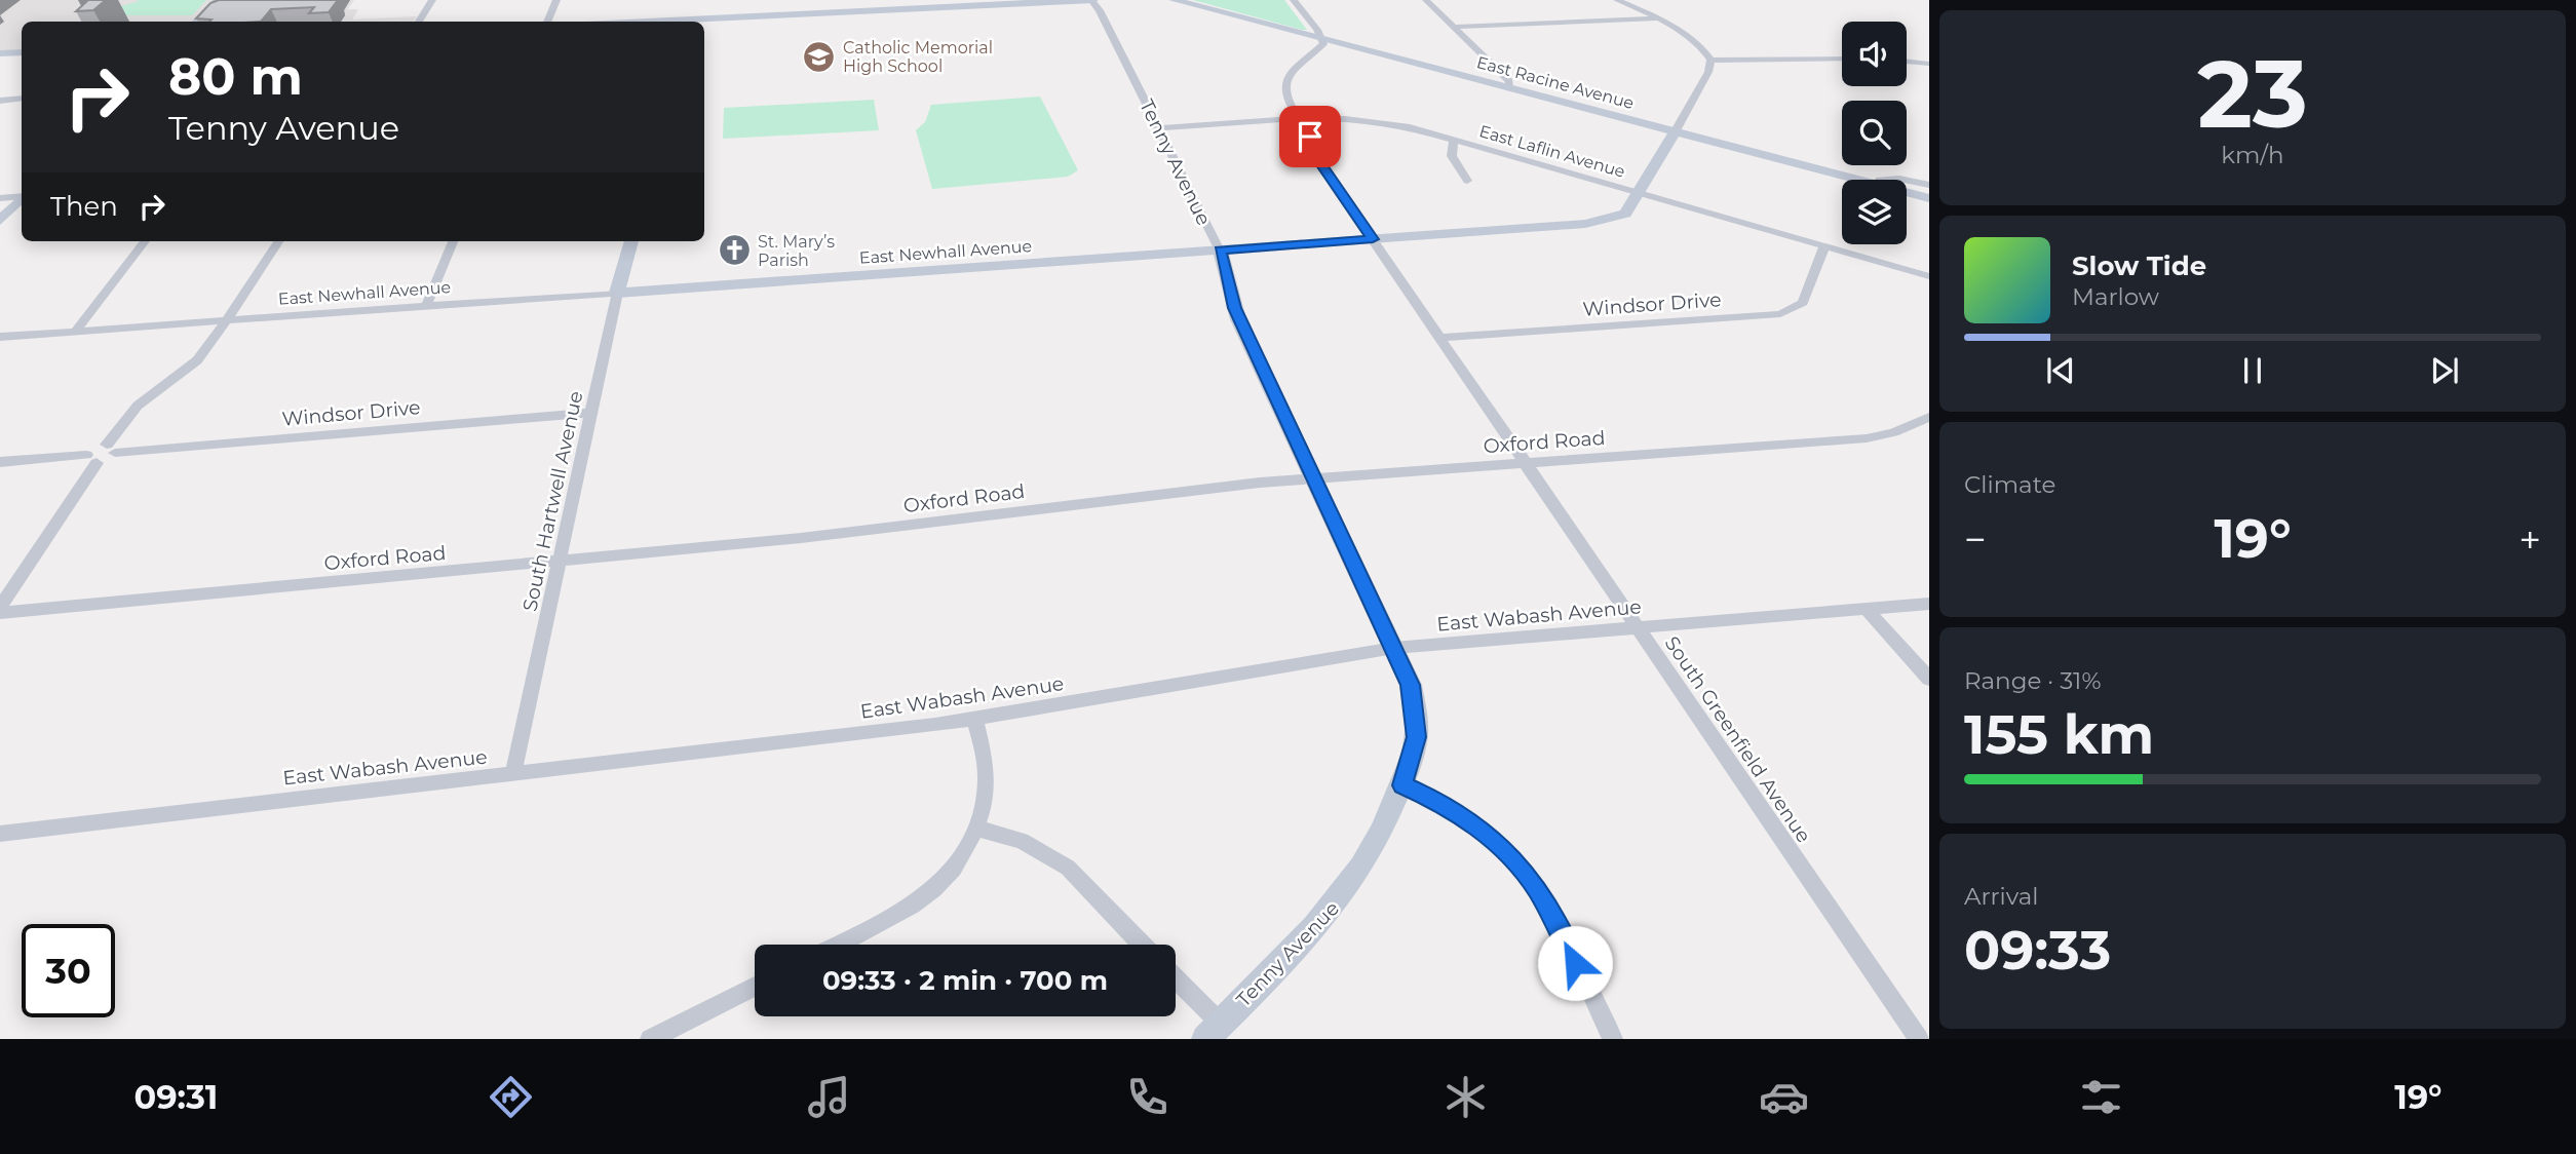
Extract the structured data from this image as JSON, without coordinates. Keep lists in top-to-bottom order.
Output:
{
  "streets": {
    "street": [
      "East Racine Avenue",
      "East Laflin Avenue",
      "Tenny Avenue",
      "East Newhall Avenue",
      "Windsor Drive",
      "Oxford Road",
      "South Hartwell Avenue",
      "East Wabash Avenue",
      "South Greenfield Avenue"
    ]
  },
  "crossings": [
    ["East Racine Avenue", "East Newhall Avenue"],
    ["East Racine Avenue", "South Greenfield Avenue"],
    ["East Laflin Avenue", "Tenny Avenue"],
    ["East Laflin Avenue", "East Newhall Avenue"],
    ["East Laflin Avenue", "Windsor Drive"],
    ["East Laflin Avenue", "South Greenfield Avenue"],
    ["Tenny Avenue", "East Newhall Avenue"],
    ["Tenny Avenue", "Oxford Road"],
    ["Tenny Avenue", "East Wabash Avenue"],
    ["East Newhall Avenue", "South Hartwell Avenue"],
    ["East Newhall Avenue", "South Greenfield Avenue"],
    ["Windsor Drive", "South Hartwell Avenue"],
    ["Windsor Drive", "South Greenfield Avenue"],
    ["Oxford Road", "South Hartwell Avenue"],
    ["Oxford Road", "South Greenfield Avenue"],
    ["South Hartwell Avenue", "East Wabash Avenue"],
    ["East Wabash Avenue", "South Greenfield Avenue"]
  ],
  "places": {
    "school or university": ["Catholic Memorial High School"],
    "church": ["St. Mary’s Parish"]
  },
  "page": {
    "tile": [
      ["23", "km/h"],
      "Climate",
      ["Range · 31%", "155 km"],
      ["Arrival", "09:33"]
    ],
    "turn": ["80 m", "Tenny Avenue"],
    "then": "Then",
    "song": ["Slow Tide", "Marlow"],
    "heat": ["−", "19°", "+"],
    "limit": "30",
    "trip": "09:33 · 2 min · 700 m",
    "tabs": ["09:31", "19°"]
  }
}
